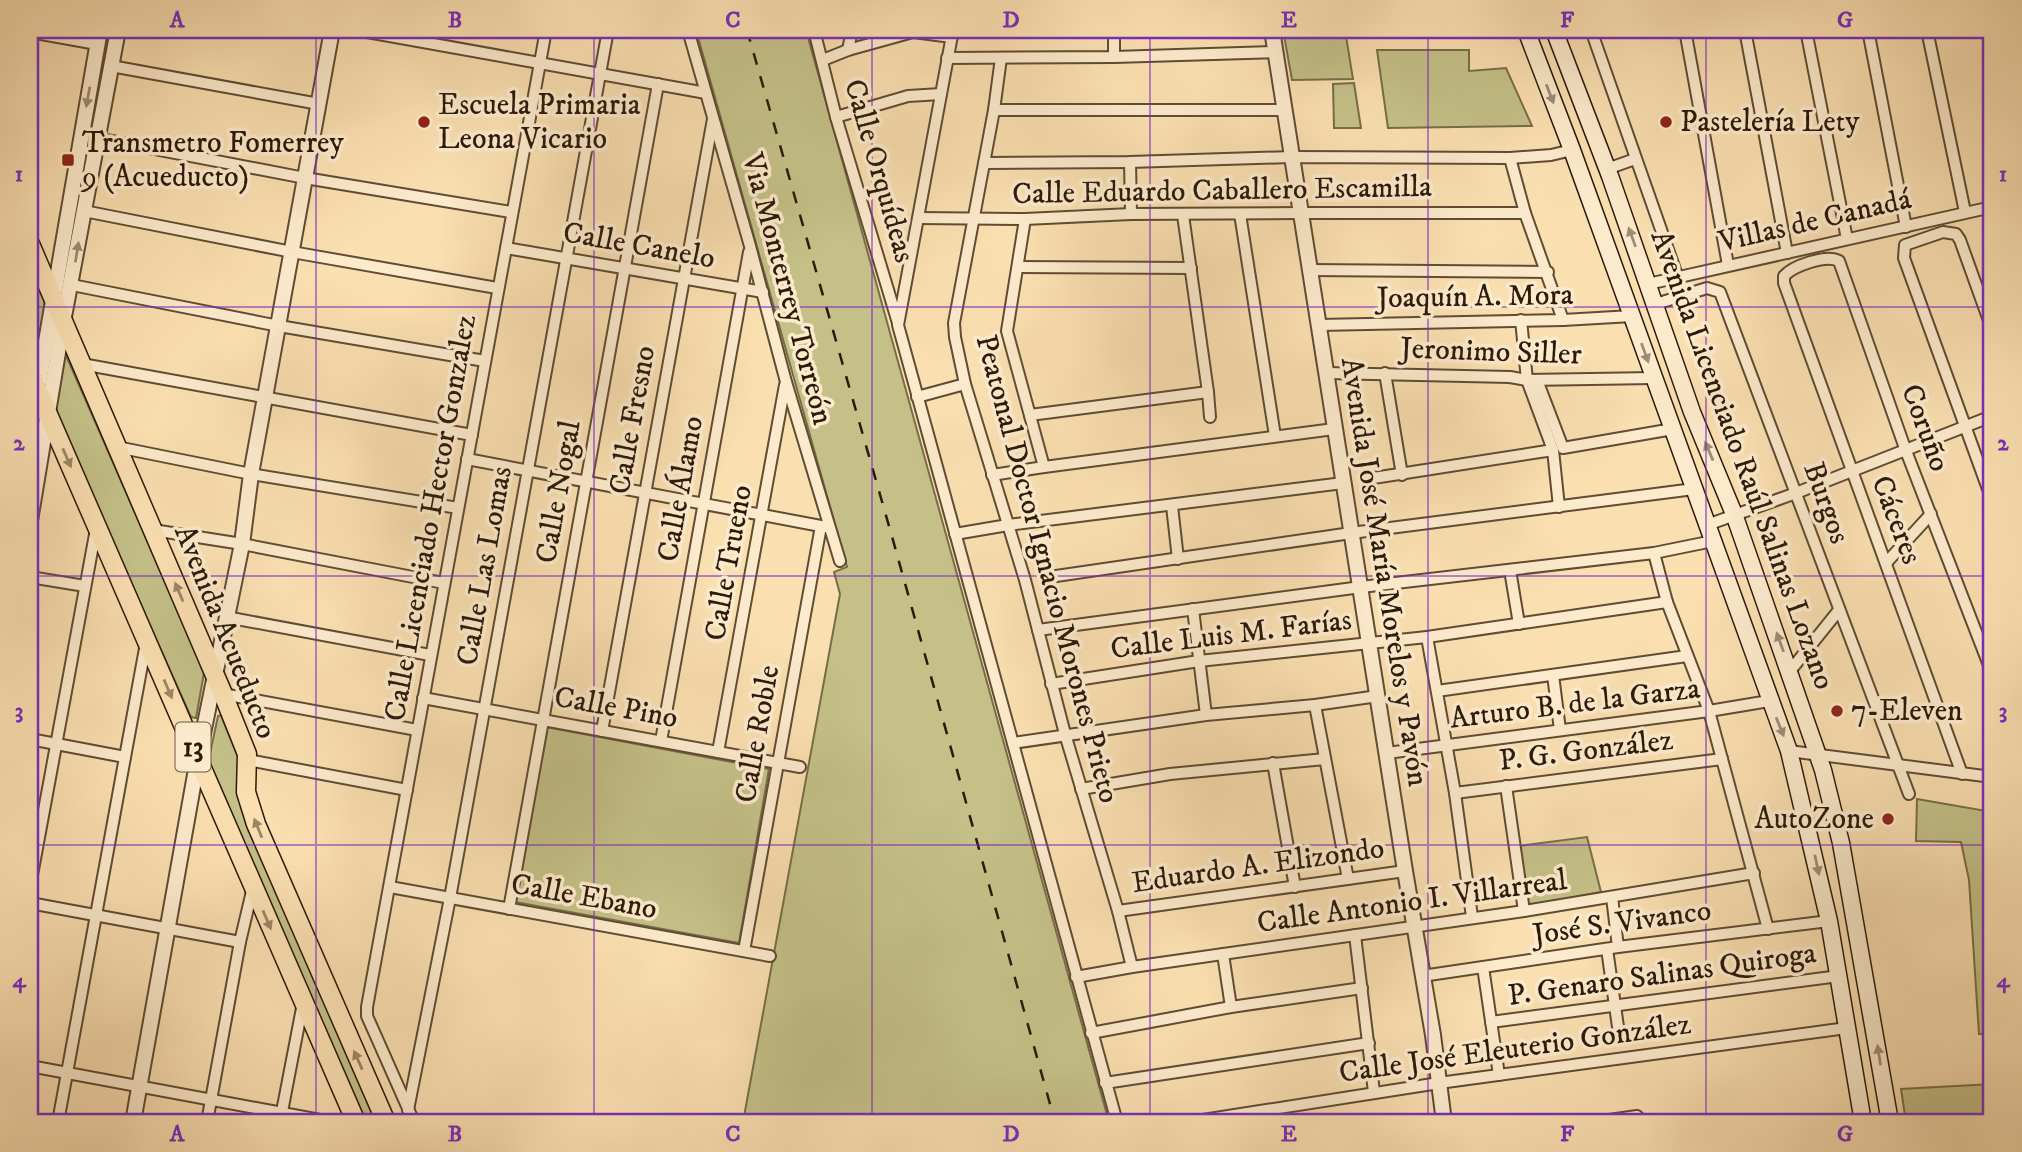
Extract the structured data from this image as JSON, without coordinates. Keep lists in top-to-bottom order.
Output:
{
  "streets": {
    "main road": ["Avenida Licenciado Raúl Salinas Lozano", "Avenida Acueducto", "13"],
    "street": [
      "Calle Orquídeas",
      "Calle Eduardo Caballero Escamilla",
      "Villas de Canadá",
      "Calle Canelo",
      "Via Monterrey Torreón",
      "Joaquín A. Mora",
      "Jeronimo Siller",
      "Calle Fresno",
      "Coruño",
      "Calle Álamo",
      "Calle Nogal",
      "Burgos",
      "Calle Licenciado Hector Gonzalez",
      "Cáceres",
      "Calle Trueno",
      "Calle Las Lomas",
      "Peatonal Doctor Ignacio Morones Prieto",
      "Avenida José María Morelos y Pavón",
      "Calle Luis M. Farías",
      "Arturo B. de la Garza",
      "Calle Pino",
      "Calle Roble",
      "P. G. González",
      "Eduardo A. Elizondo",
      "Calle Ebano",
      "Calle Antonio I. Villarreal",
      "José S. Vivanco",
      "P. Genaro Salinas Quiroga",
      "Calle José Eleuterio González"
    ]
  },
  "crossings": [
    ["Calle Orquídeas", "Calle Antonio I. Villarreal"],
    ["Calle Eduardo Caballero Escamilla", "Peatonal Doctor Ignacio Morones Prieto"],
    ["Calle Eduardo Caballero Escamilla", "Avenida José María Morelos y Pavón"],
    ["Villas de Canadá", "Avenida Licenciado Raúl Salinas Lozano"],
    ["Calle Canelo", "Via Monterrey Torreón"],
    ["Calle Canelo", "Calle Fresno"],
    ["Calle Canelo", "Calle Álamo"],
    ["Calle Canelo", "Calle Nogal"],
    ["Calle Canelo", "Calle Licenciado Hector Gonzalez"],
    ["Calle Canelo", "Calle Las Lomas"],
    ["Via Monterrey Torreón", "Calle Fresno"],
    ["Via Monterrey Torreón", "Calle Álamo"],
    ["Via Monterrey Torreón", "Calle Trueno"],
    ["Via Monterrey Torreón", "Calle Roble"],
    ["Joaquín A. Mora", "Avenida Licenciado Raúl Salinas Lozano"],
    ["Joaquín A. Mora", "Avenida José María Morelos y Pavón"],
    ["Jeronimo Siller", "Avenida Licenciado Raúl Salinas Lozano"],
    ["Jeronimo Siller", "Avenida José María Morelos y Pavón"],
    ["Calle Fresno", "Calle Pino"],
    ["Coruño", "Cáceres"],
    ["Avenida Licenciado Raúl Salinas Lozano", "Burgos"],
    ["Avenida Licenciado Raúl Salinas Lozano", "Arturo B. de la Garza"],
    ["Calle Álamo", "Calle Pino"],
    ["Calle Nogal", "Calle Pino"],
    ["Calle Nogal", "Calle Ebano"],
    ["Calle Licenciado Hector Gonzalez", "Calle Las Lomas"],
    ["Calle Licenciado Hector Gonzalez", "Calle Pino"],
    ["Calle Licenciado Hector Gonzalez", "Calle Ebano"],
    ["Calle Trueno", "Calle Pino"],
    ["Calle Las Lomas", "Calle Pino"],
    ["Calle Las Lomas", "Calle Ebano"],
    ["Peatonal Doctor Ignacio Morones Prieto", "Calle Luis M. Farías"],
    ["Peatonal Doctor Ignacio Morones Prieto", "Eduardo A. Elizondo"],
    ["Peatonal Doctor Ignacio Morones Prieto", "Calle Antonio I. Villarreal"],
    ["Avenida José María Morelos y Pavón", "Calle Luis M. Farías"],
    ["Avenida José María Morelos y Pavón", "Arturo B. de la Garza"],
    ["Avenida José María Morelos y Pavón", "Eduardo A. Elizondo"],
    ["Avenida José María Morelos y Pavón", "Calle Antonio I. Villarreal"],
    ["Avenida José María Morelos y Pavón", "José S. Vivanco"],
    ["Avenida José María Morelos y Pavón", "Calle José Eleuterio González"],
    ["Calle Pino", "Calle Roble"],
    ["Calle Roble", "Calle Ebano"]
  ],
  "places": {
    "other": [
      "Escuela Primaria Leona Vicario",
      "Pastelería Lety",
      "7-Eleven",
      "AutoZone"
    ],
    "transit": ["Transmetro Fomerrey 9 (Acueducto)"]
  },
  "grid": {
    "columns": [
      "A",
      "B",
      "C",
      "D",
      "E",
      "F",
      "G"
    ],
    "rows": [
      "1",
      "2",
      "3",
      "4"
    ]
  }
}
